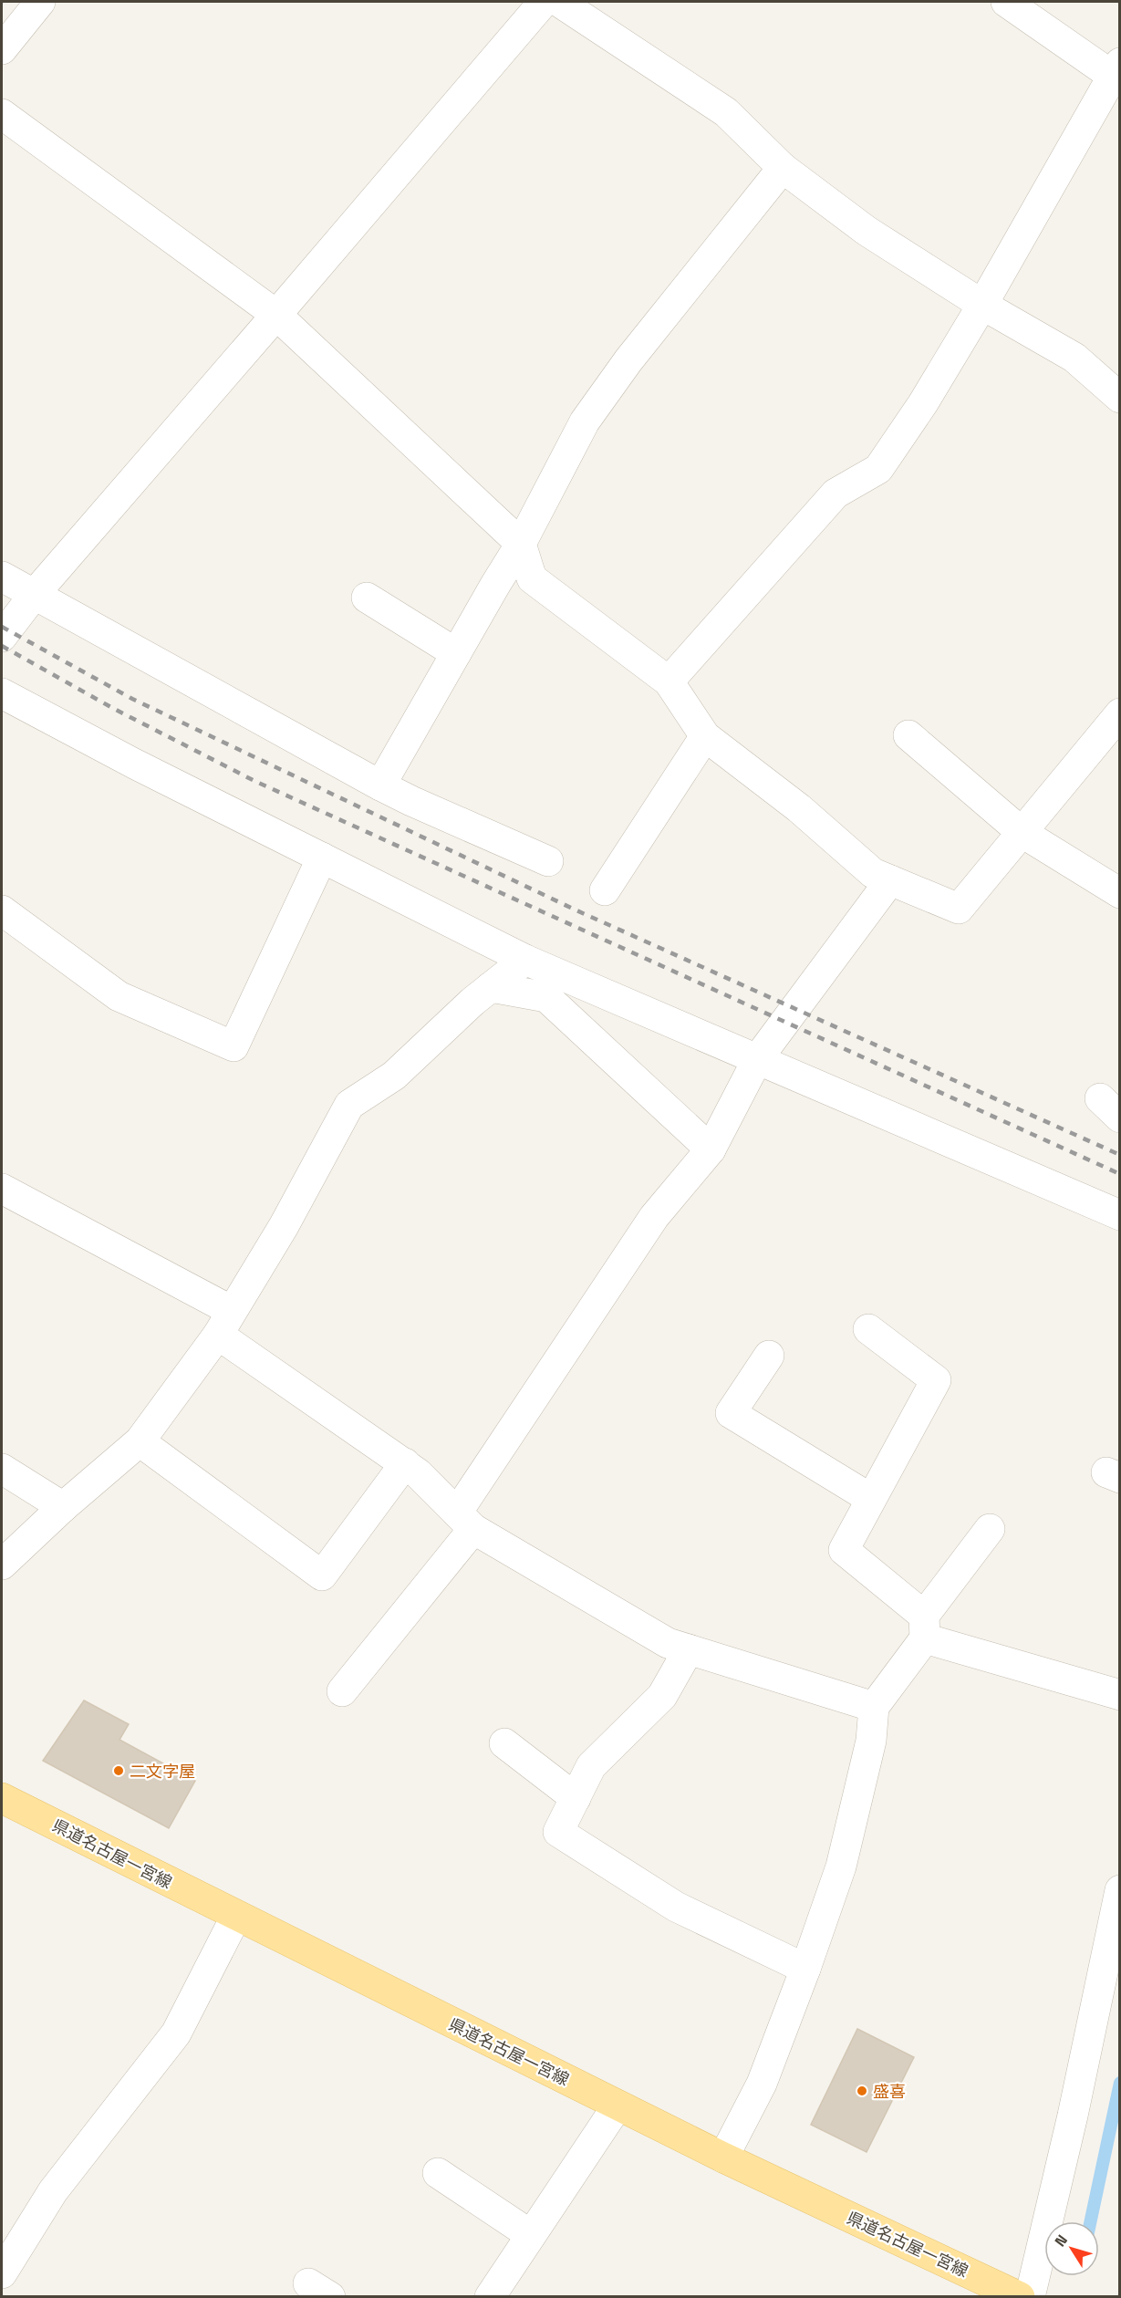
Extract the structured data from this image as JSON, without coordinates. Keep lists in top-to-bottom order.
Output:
{
  "streets": {
    "main road": ["県道名古屋一宮線"]
  },
  "places": ["二文字屋", "盛喜"],
  "north": "top left"
}
